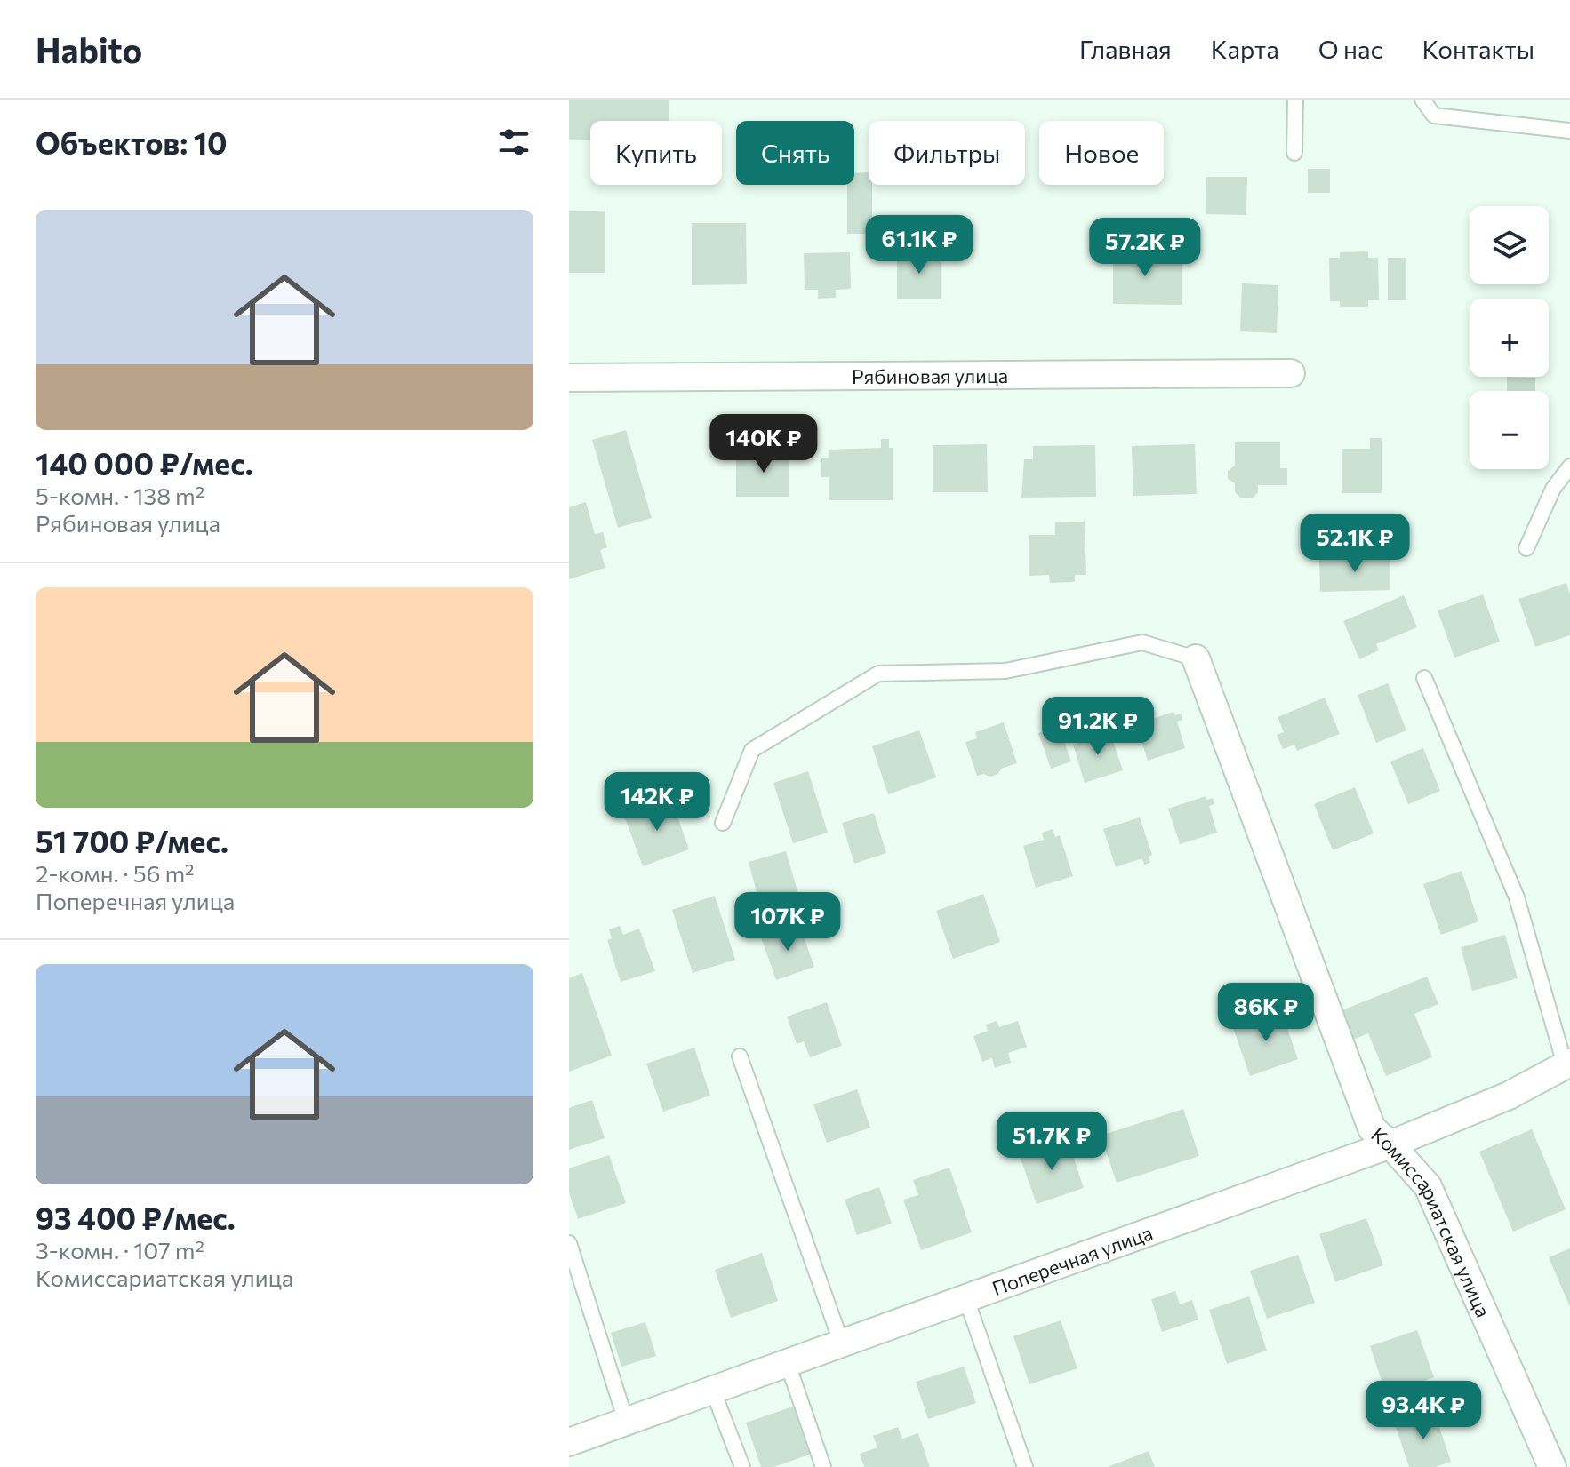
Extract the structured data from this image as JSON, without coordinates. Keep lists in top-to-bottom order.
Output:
{
  "streets": {
    "street": ["Рябиновая улица", "Комиссариатская улица", "Поперечная улица"]
  },
  "crossings": [
    ["Комиссариатская улица", "Поперечная улица"]
  ],
  "page": {
    "header": "Habito",
    "nav": [
      "Главная",
      "Карта",
      "О нас",
      "Контакты"
    ],
    "heading": "Объектов: 10",
    "chip": [
      "Купить",
      "Снять",
      "Фильтры",
      "Новое"
    ],
    "list": [
      {
        "name": "140 000 ₽/мес.",
        "note": "5-комн. · 138 m² · Рябиновая улица"
      },
      {
        "name": "51 700 ₽/мес.",
        "note": "2-комн. · 56 m² · Поперечная улица"
      },
      {
        "name": "93 400 ₽/мес.",
        "note": "3-комн. · 107 m² · Комиссариатская улица"
      }
    ],
    "map_buttons": ["+", "−"],
    "price": [
      "61.1K ₽",
      "57.2K ₽",
      "140K ₽",
      "52.1K ₽",
      "91.2K ₽",
      "142K ₽",
      "107K ₽",
      "86K ₽",
      "51.7K ₽",
      "93.4K ₽"
    ]
  }
}
